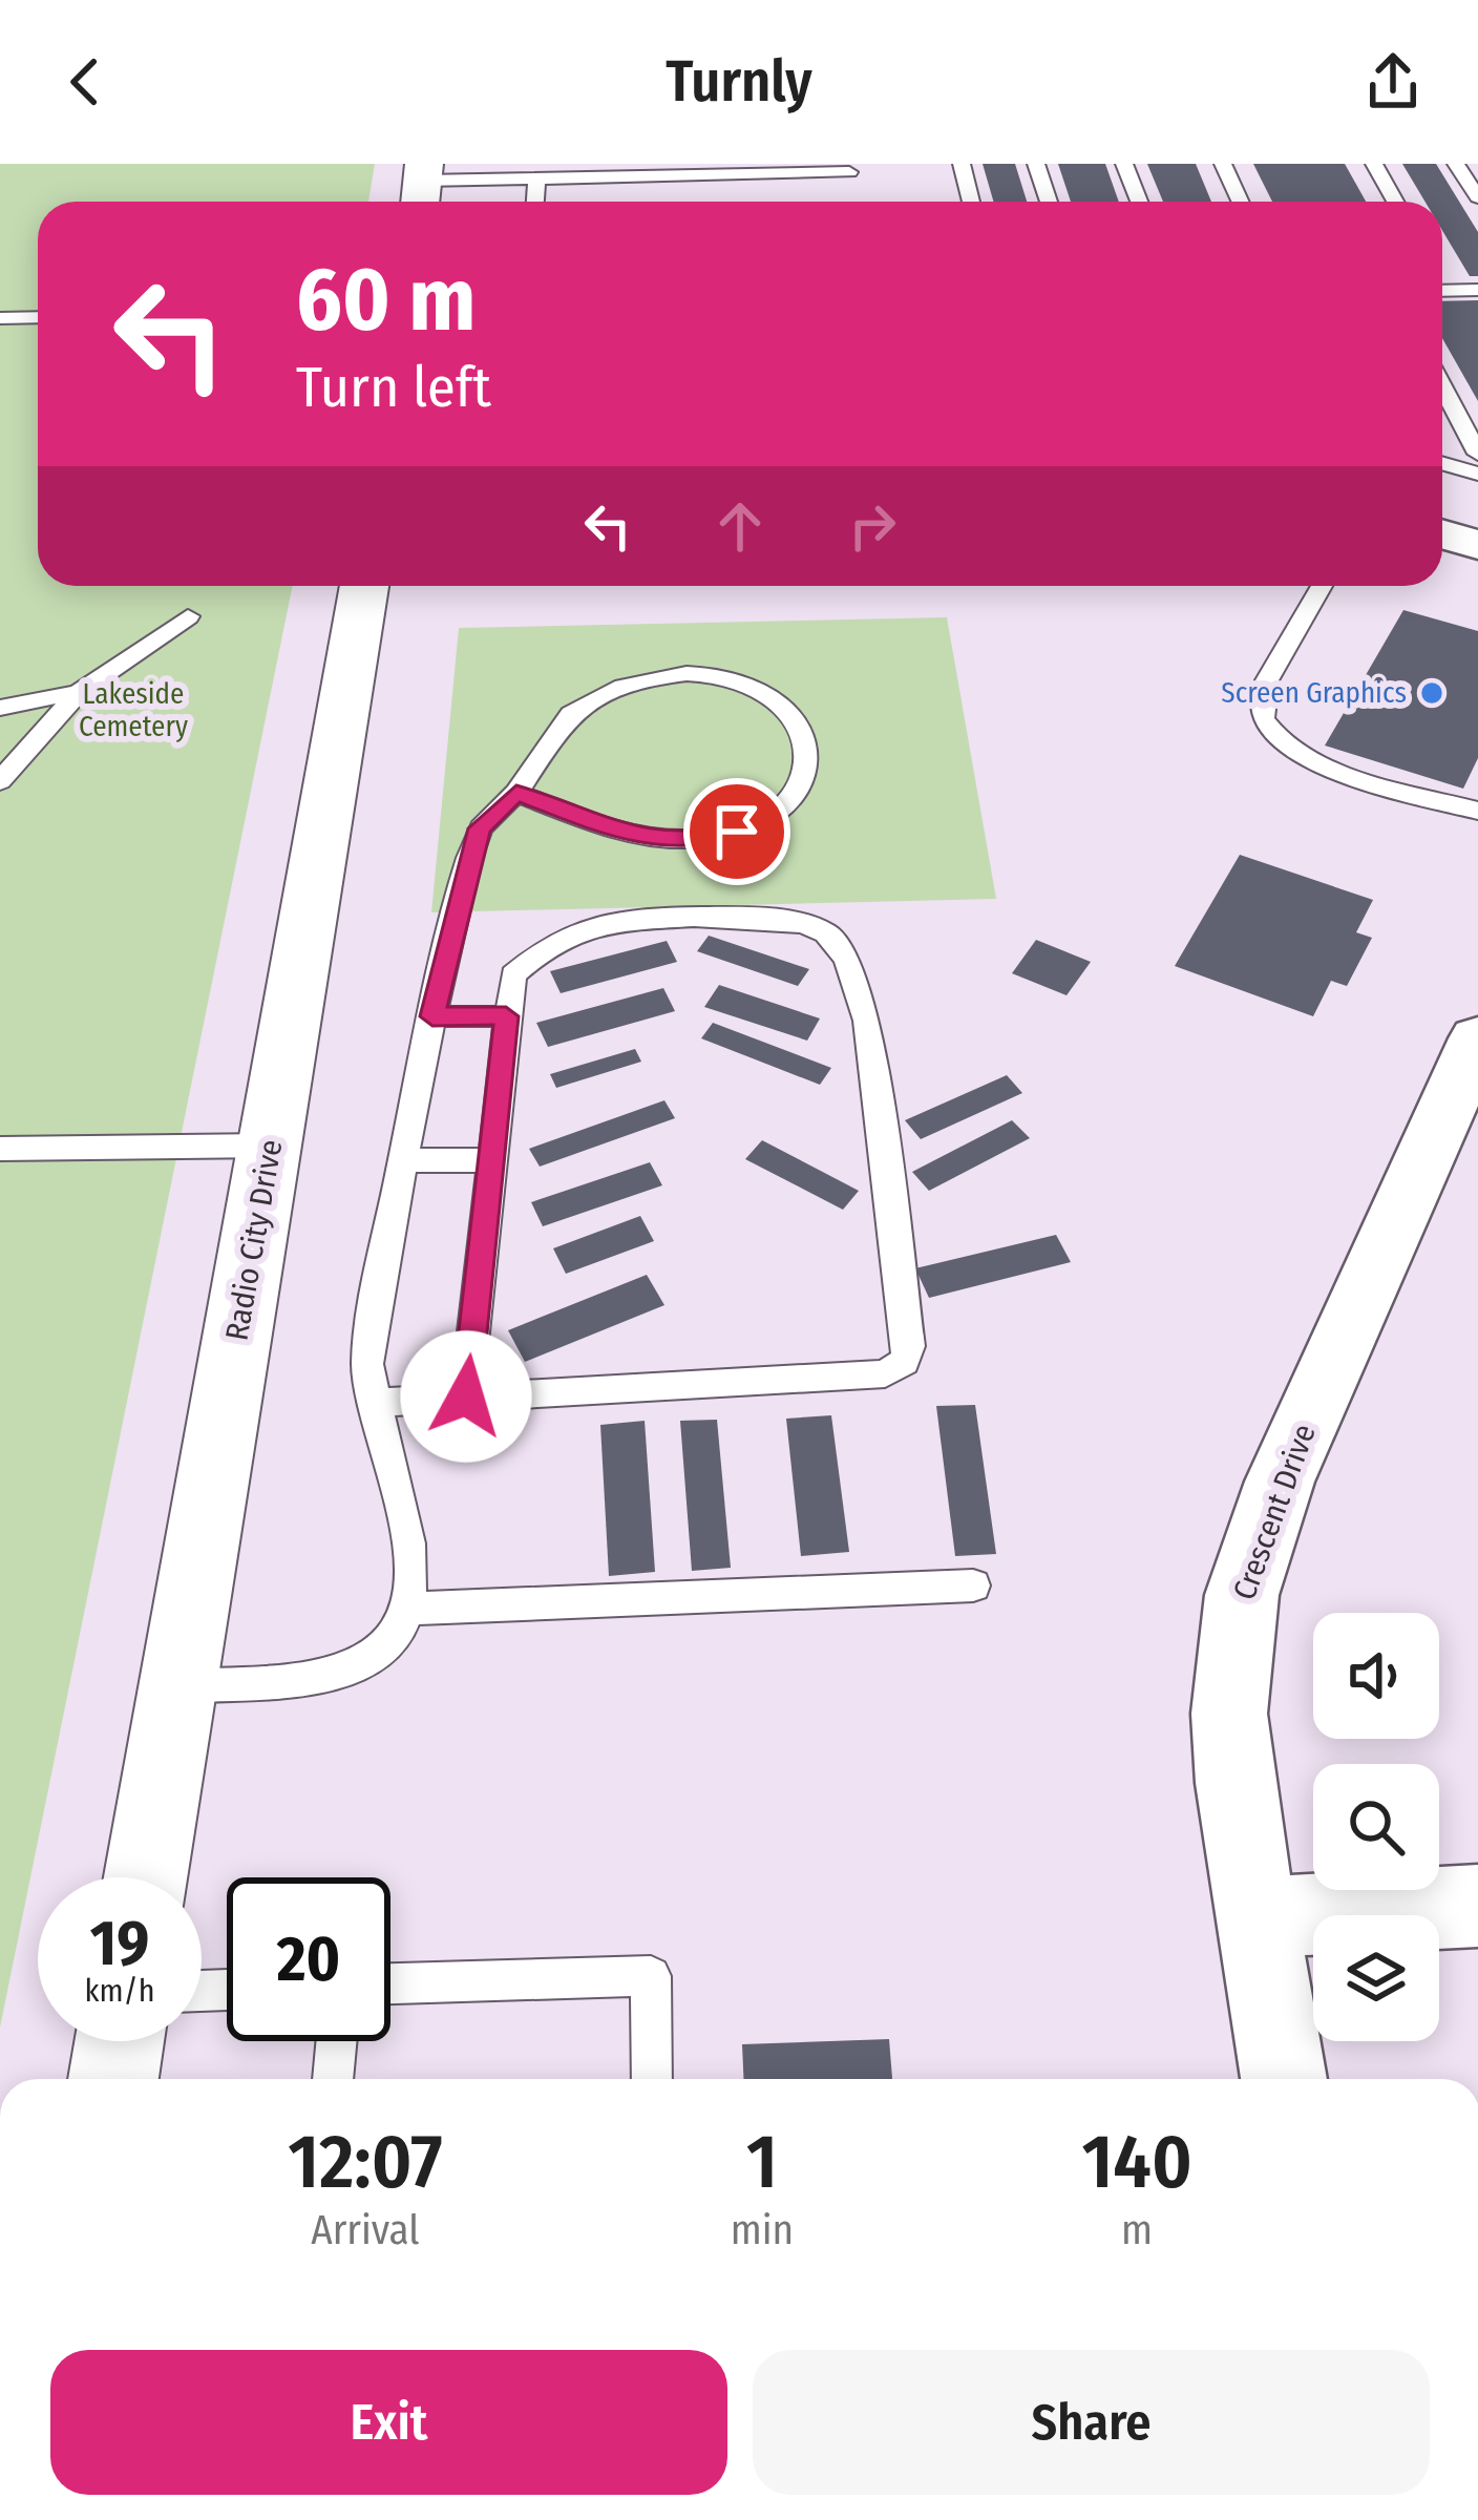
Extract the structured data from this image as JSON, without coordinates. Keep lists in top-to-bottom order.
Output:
{
  "streets": {
    "main road": ["Radio City Drive"],
    "street": ["Crescent Drive"]
  },
  "parks": ["Lakeside Cemetery"],
  "places": ["Screen Graphics"],
  "page": {
    "header": "Turnly",
    "turn": ["60 m", "Turn left"],
    "speed": "19 km/h",
    "limit": "20",
    "eta": [
      "12:07",
      "Arrival",
      "1",
      "min",
      "140",
      "m"
    ],
    "buttons": ["Exit", "Share"]
  }
}
